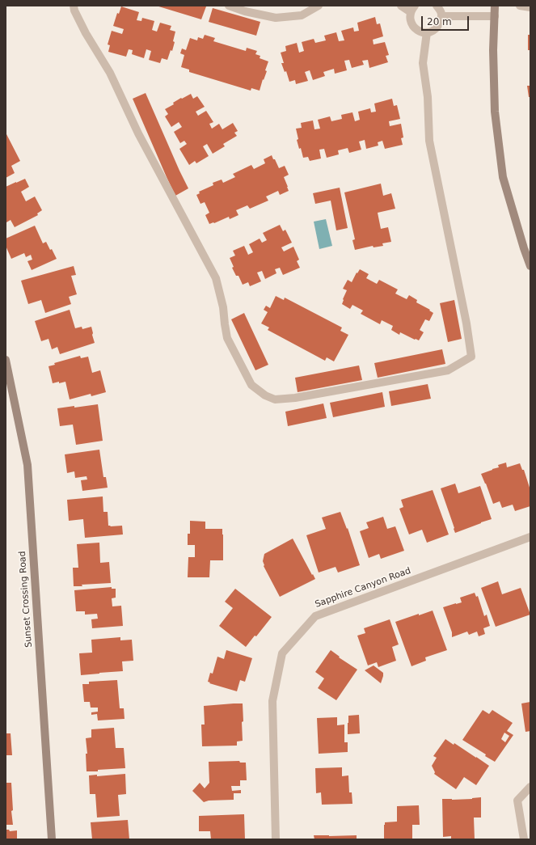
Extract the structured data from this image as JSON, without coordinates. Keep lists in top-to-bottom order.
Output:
{
  "streets": {
    "street": ["Sapphire Canyon Road", "Sunset Crossing Road"]
  },
  "scale_bar": "20 m"
}
